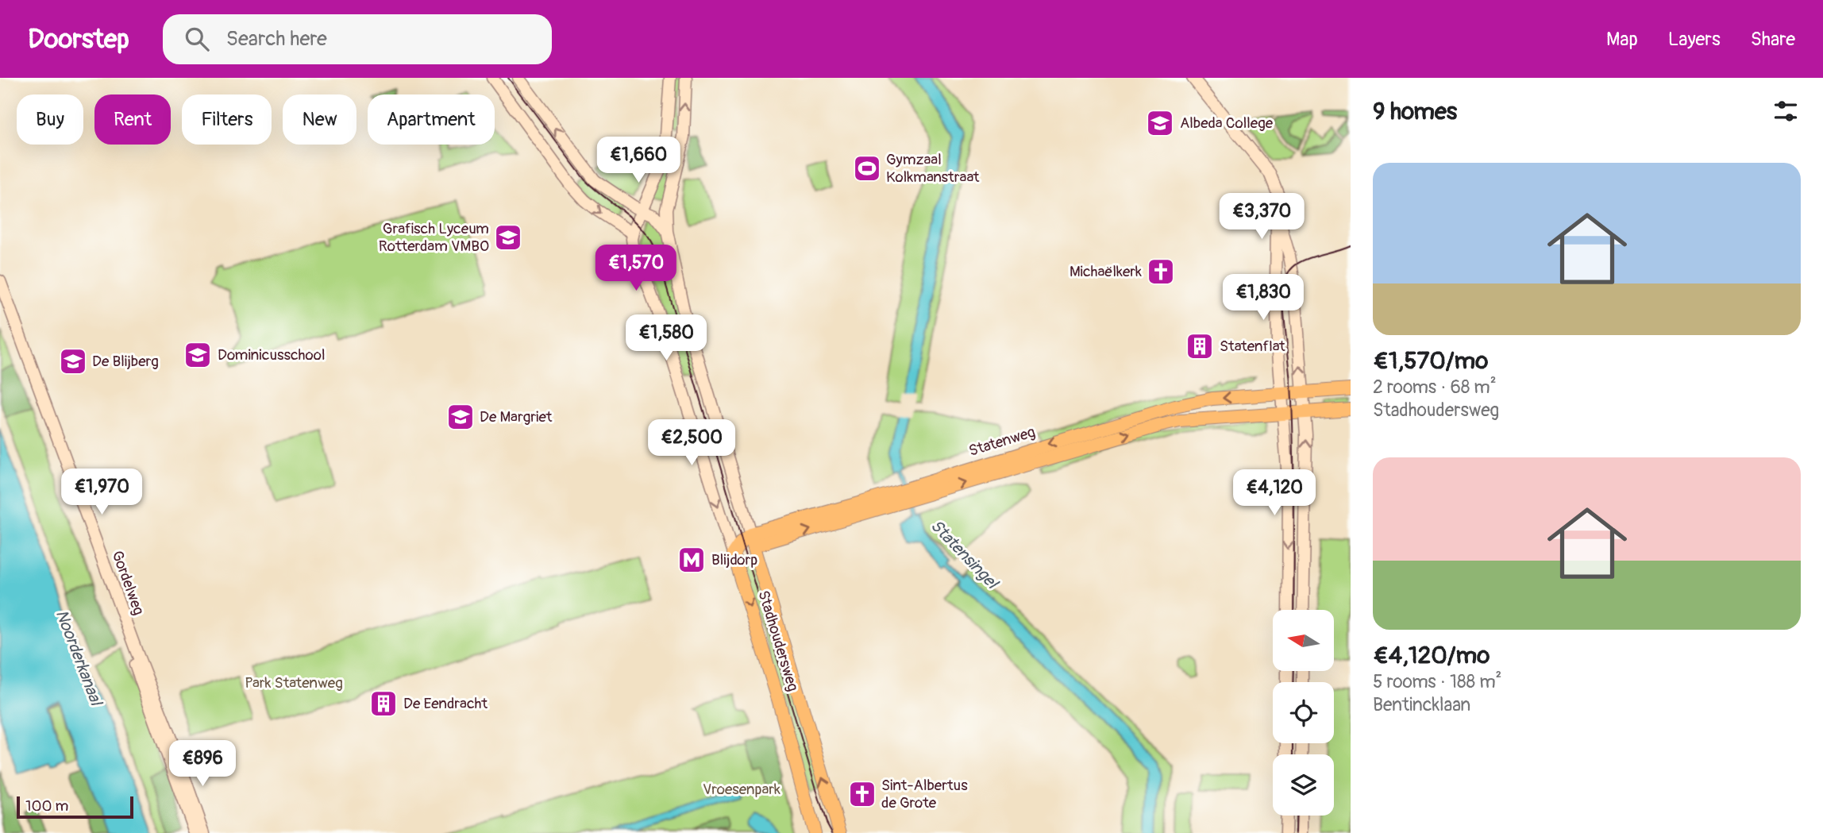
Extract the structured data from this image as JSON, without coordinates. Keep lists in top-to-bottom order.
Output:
{
  "streets": {
    "main road": ["Statenweg", "Gordelweg", "Stadhoudersweg"]
  },
  "crossings": [
    ["Statenweg", "Stadhoudersweg"]
  ],
  "water": ["Statensingel", "Noorderkanaal"],
  "parks": ["Park Statenweg", "Vroesenpark"],
  "places": {
    "school or university": [
      "Albeda College",
      "Grafisch Lyceum Rotterdam VMBO",
      "Dominicusschool",
      "De Blijberg",
      "De Margriet"
    ],
    "sports": ["Gymzaal Kolkmanstraat"],
    "church": ["Michaëlkerk", "Sint-Albertus de Grote"],
    "building": ["Statenflat", "De Eendracht"],
    "metro station": ["Blijdorp"]
  },
  "scale_bar": "100 m",
  "north": "left",
  "page": {
    "header": "Doorstep",
    "search": "Search here",
    "nav": ["Map", "Layers", "Share"],
    "heading": "9 homes",
    "chip": [
      "Buy",
      "Rent",
      "Filters",
      "New",
      "Apartment"
    ],
    "price": [
      "€1,660",
      "€3,370",
      "€1,570",
      "€1,830",
      "€1,580",
      "€2,500",
      "€1,970",
      "€4,120",
      "€896"
    ],
    "list": [
      {
        "name": "€1,570/mo",
        "note": "2 rooms · 68 m² · Stadhoudersweg"
      },
      {
        "name": "€4,120/mo",
        "note": "5 rooms · 188 m² · Bentincklaan"
      }
    ],
    "scale": "100 m"
  }
}
